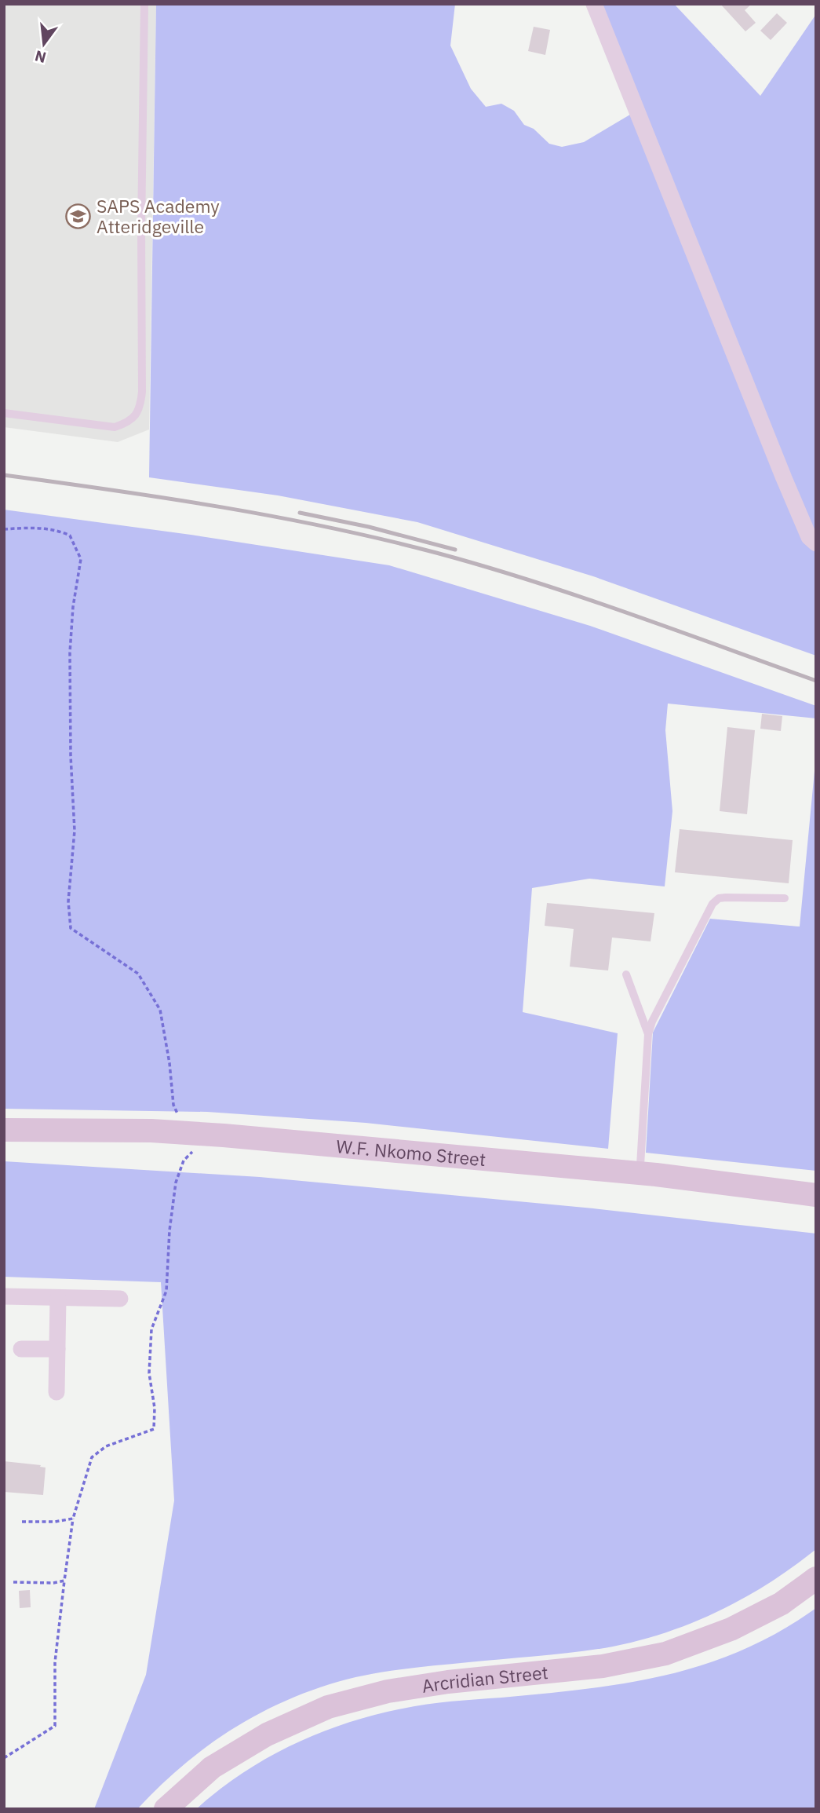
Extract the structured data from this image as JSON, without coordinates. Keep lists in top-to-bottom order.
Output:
{
  "streets": {
    "main road": ["W.F. Nkomo Street", "Arcridian Street"]
  },
  "places": {
    "school or university": ["SAPS Academy Atteridgeville"]
  },
  "north": "bottom"
}
